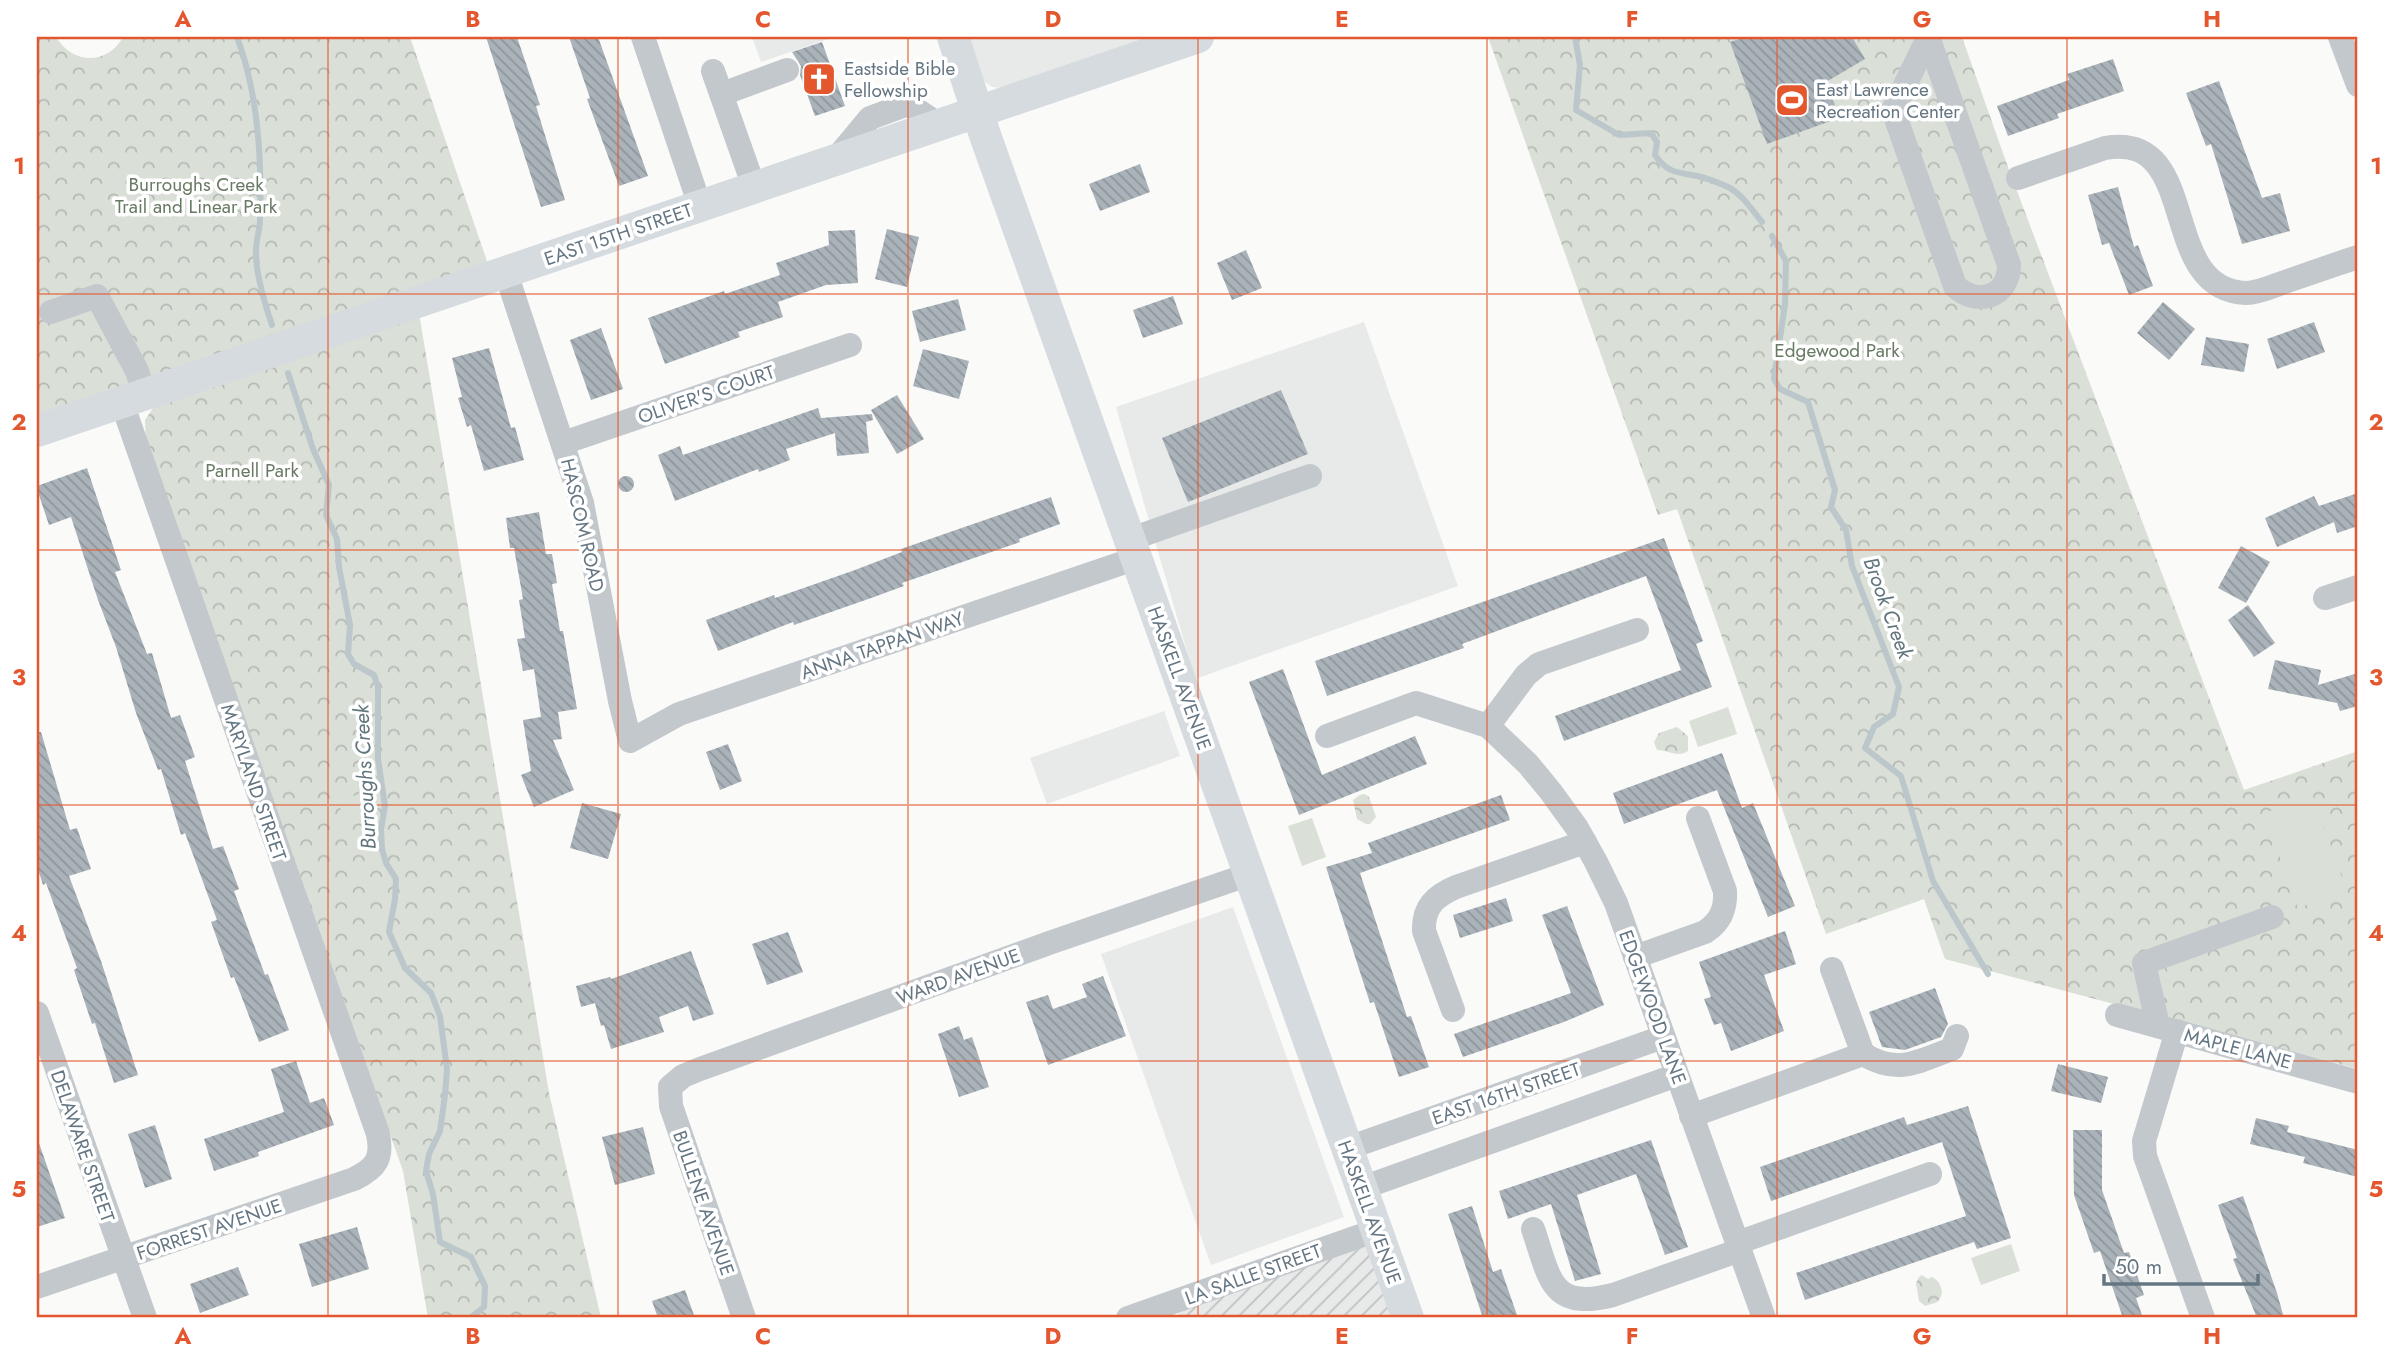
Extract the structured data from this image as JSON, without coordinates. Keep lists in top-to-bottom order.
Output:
{
  "streets": {
    "main road": ["EAST 15TH STREET", "HASKELL AVENUE"],
    "street": [
      "OLIVER'S COURT",
      "HASCOM ROAD",
      "ANNA TAPPAN WAY",
      "MARYLAND STREET",
      "WARD AVENUE",
      "EDGEWOOD LANE",
      "MAPLE LANE",
      "EAST 16TH STREET",
      "DELAWARE STREET",
      "BULLENE AVENUE",
      "FORREST AVENUE",
      "LA SALLE STREET"
    ]
  },
  "crossings": [
    ["EAST 15TH STREET", "HASCOM ROAD"],
    ["EAST 15TH STREET", "HASKELL AVENUE"],
    ["EAST 15TH STREET", "MARYLAND STREET"],
    ["OLIVER'S COURT", "HASCOM ROAD"],
    ["HASCOM ROAD", "ANNA TAPPAN WAY"],
    ["ANNA TAPPAN WAY", "HASKELL AVENUE"],
    ["HASKELL AVENUE", "WARD AVENUE"],
    ["HASKELL AVENUE", "EAST 16TH STREET"],
    ["HASKELL AVENUE", "LA SALLE STREET"],
    ["MARYLAND STREET", "FORREST AVENUE"],
    ["WARD AVENUE", "BULLENE AVENUE"],
    ["EDGEWOOD LANE", "EAST 16TH STREET"],
    ["DELAWARE STREET", "FORREST AVENUE"]
  ],
  "water": ["Brook Creek", "Burroughs Creek"],
  "parks": ["Burroughs Creek Trail and Linear Park", "Edgewood Park", "Parnell Park"],
  "places": {
    "church": ["Eastside Bible Fellowship"],
    "sports": ["East Lawrence Recreation Center"]
  },
  "scale_bar": "50 m",
  "grid": {
    "columns": [
      "A",
      "B",
      "C",
      "D",
      "E",
      "F",
      "G",
      "H"
    ],
    "rows": [
      "1",
      "2",
      "3",
      "4",
      "5"
    ]
  }
}
